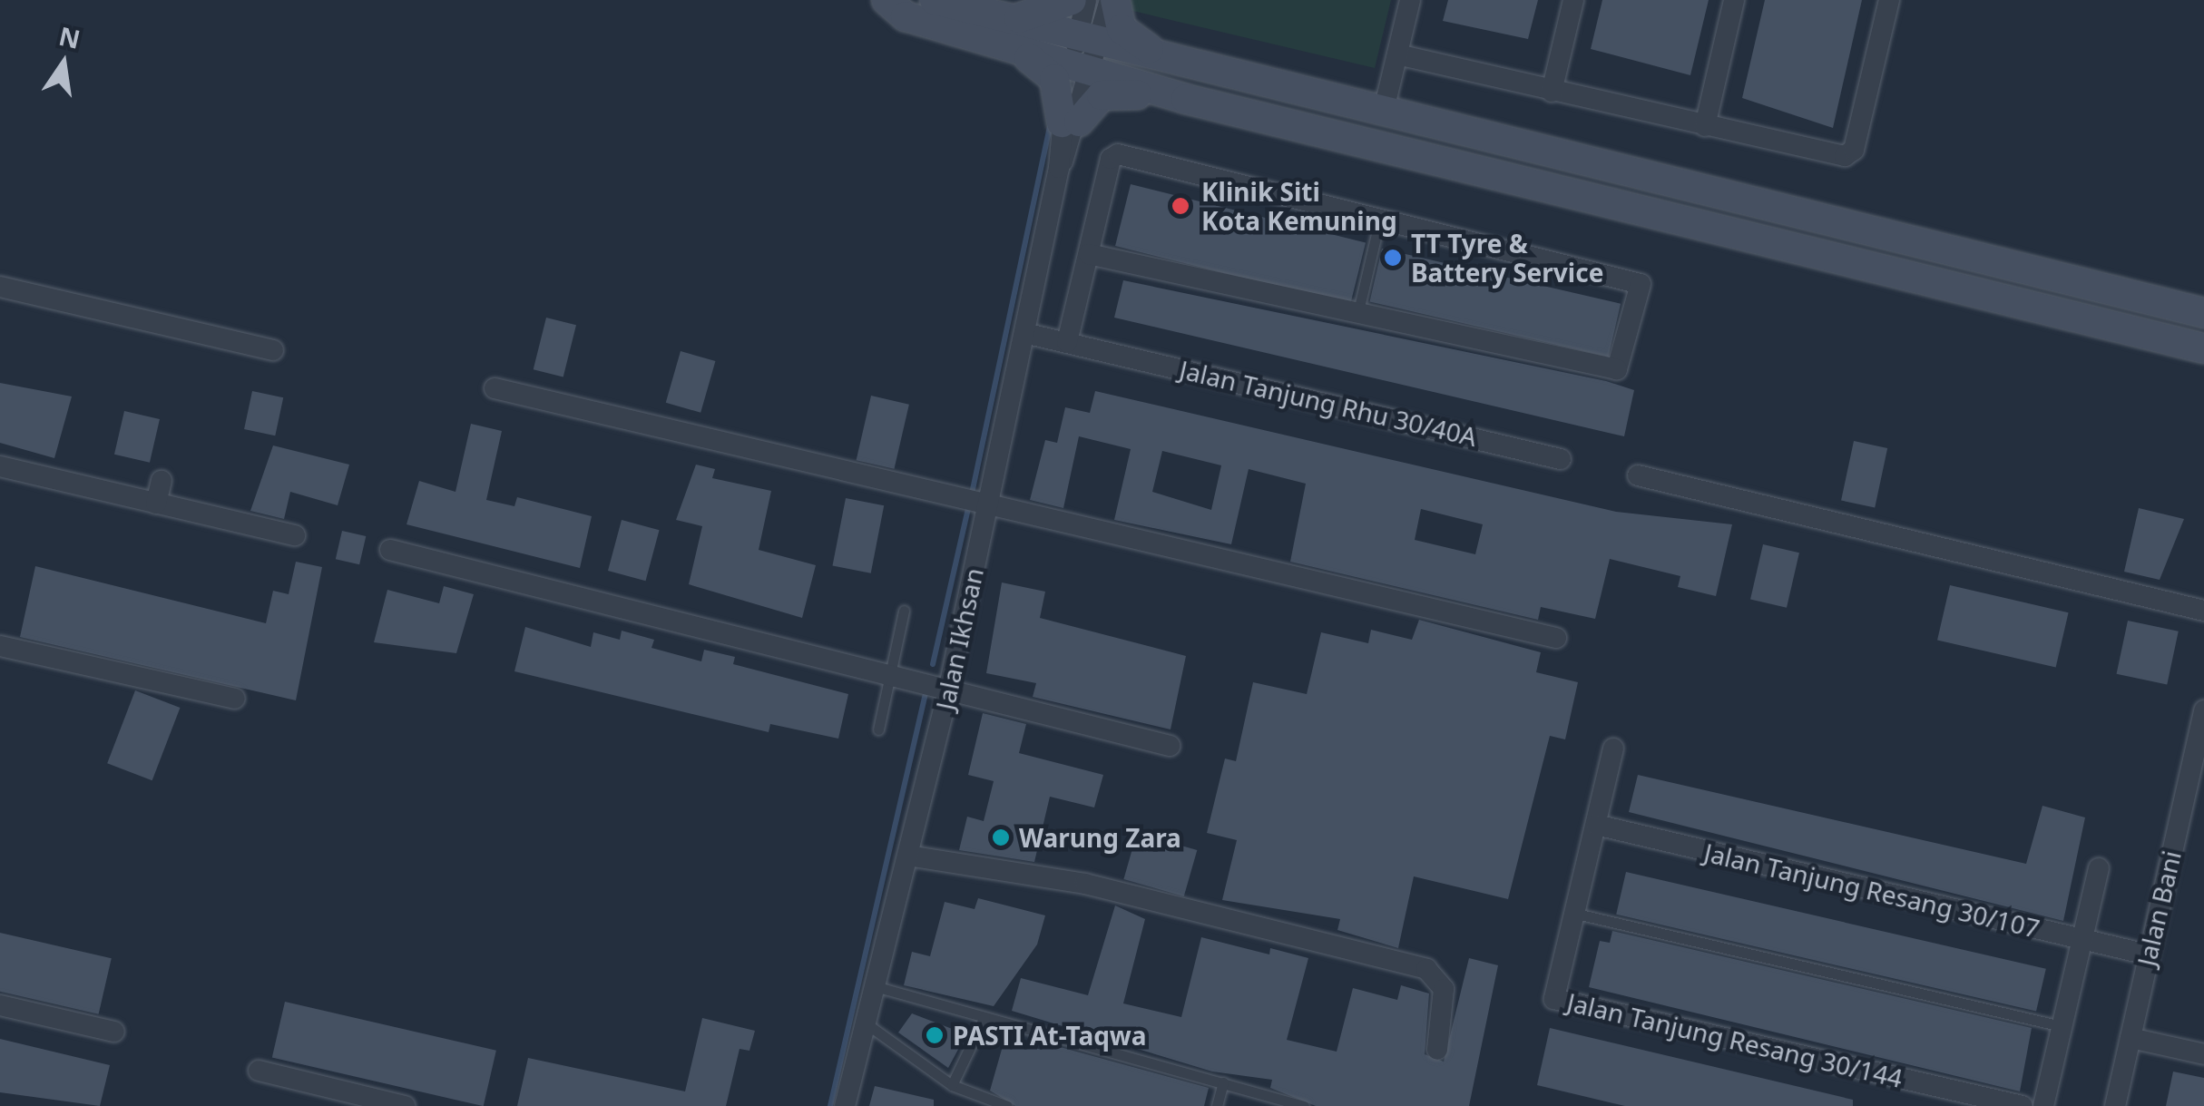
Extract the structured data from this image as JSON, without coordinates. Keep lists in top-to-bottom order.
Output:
{
  "streets": {
    "street": [
      "Jalan Tanjung Rhu 30/40A",
      "Jalan Ikhsan",
      "Jalan Tanjung Resang 30/107",
      "Jalan Bani",
      "Jalan Tanjung Resang 30/144"
    ]
  },
  "crossings": [
    ["Jalan Tanjung Rhu 30/40A", "Jalan Ikhsan"],
    ["Jalan Tanjung Resang 30/107", "Jalan Bani"]
  ],
  "places": [
    "Klinik Siti Kota Kemuning",
    "TT Tyre & Battery Service",
    "Warung Zara",
    "PASTI At-Taqwa"
  ],
  "north": "top"
}
